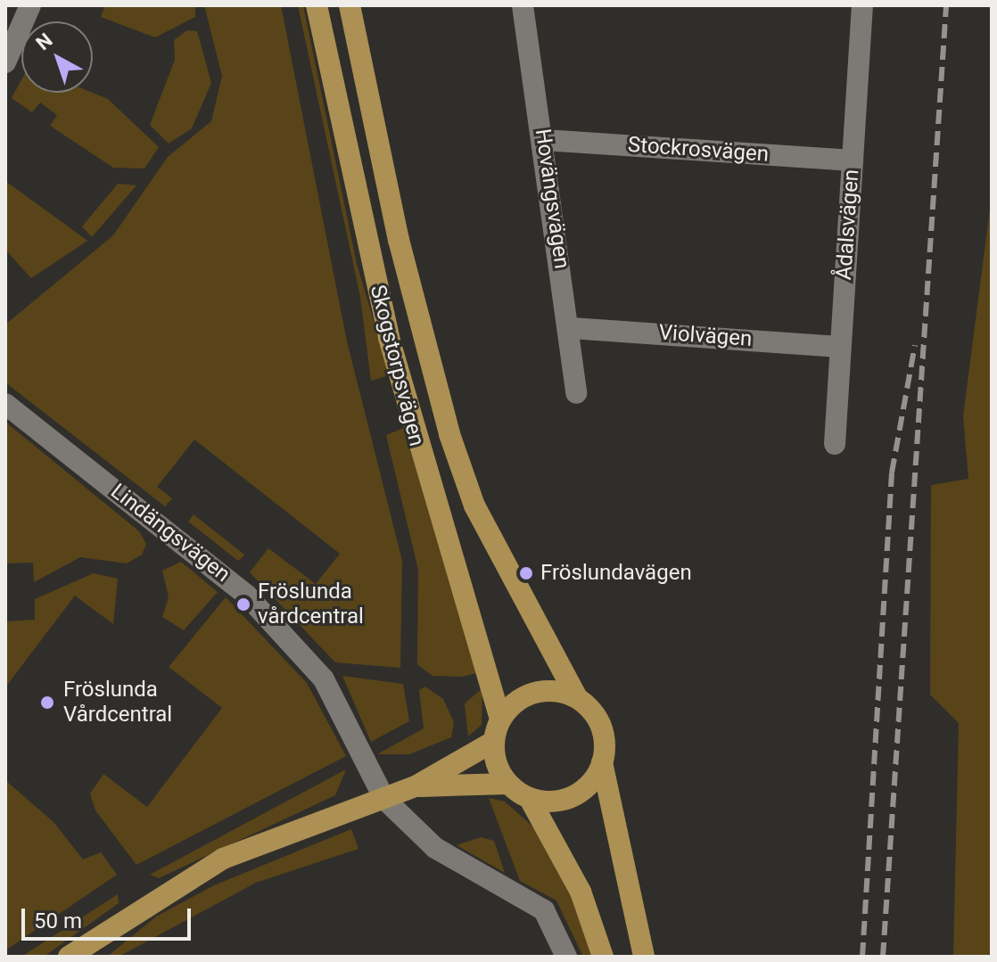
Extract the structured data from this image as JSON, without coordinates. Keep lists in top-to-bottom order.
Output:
{
  "streets": {
    "main road": ["Skogstorpsvägen"],
    "street": [
      "Stockrosvägen",
      "Hovängsvägen",
      "Ådalsvägen",
      "Violvägen",
      "Lindängsvägen"
    ]
  },
  "crossings": [
    ["Stockrosvägen", "Hovängsvägen"],
    ["Stockrosvägen", "Ådalsvägen"],
    ["Hovängsvägen", "Violvägen"],
    ["Ådalsvägen", "Violvägen"]
  ],
  "places": ["Fröslundavägen", "Fröslunda vårdcentral", "Fröslunda Vårdcentral"],
  "scale_bar": "50 m",
  "north": "top left"
}
